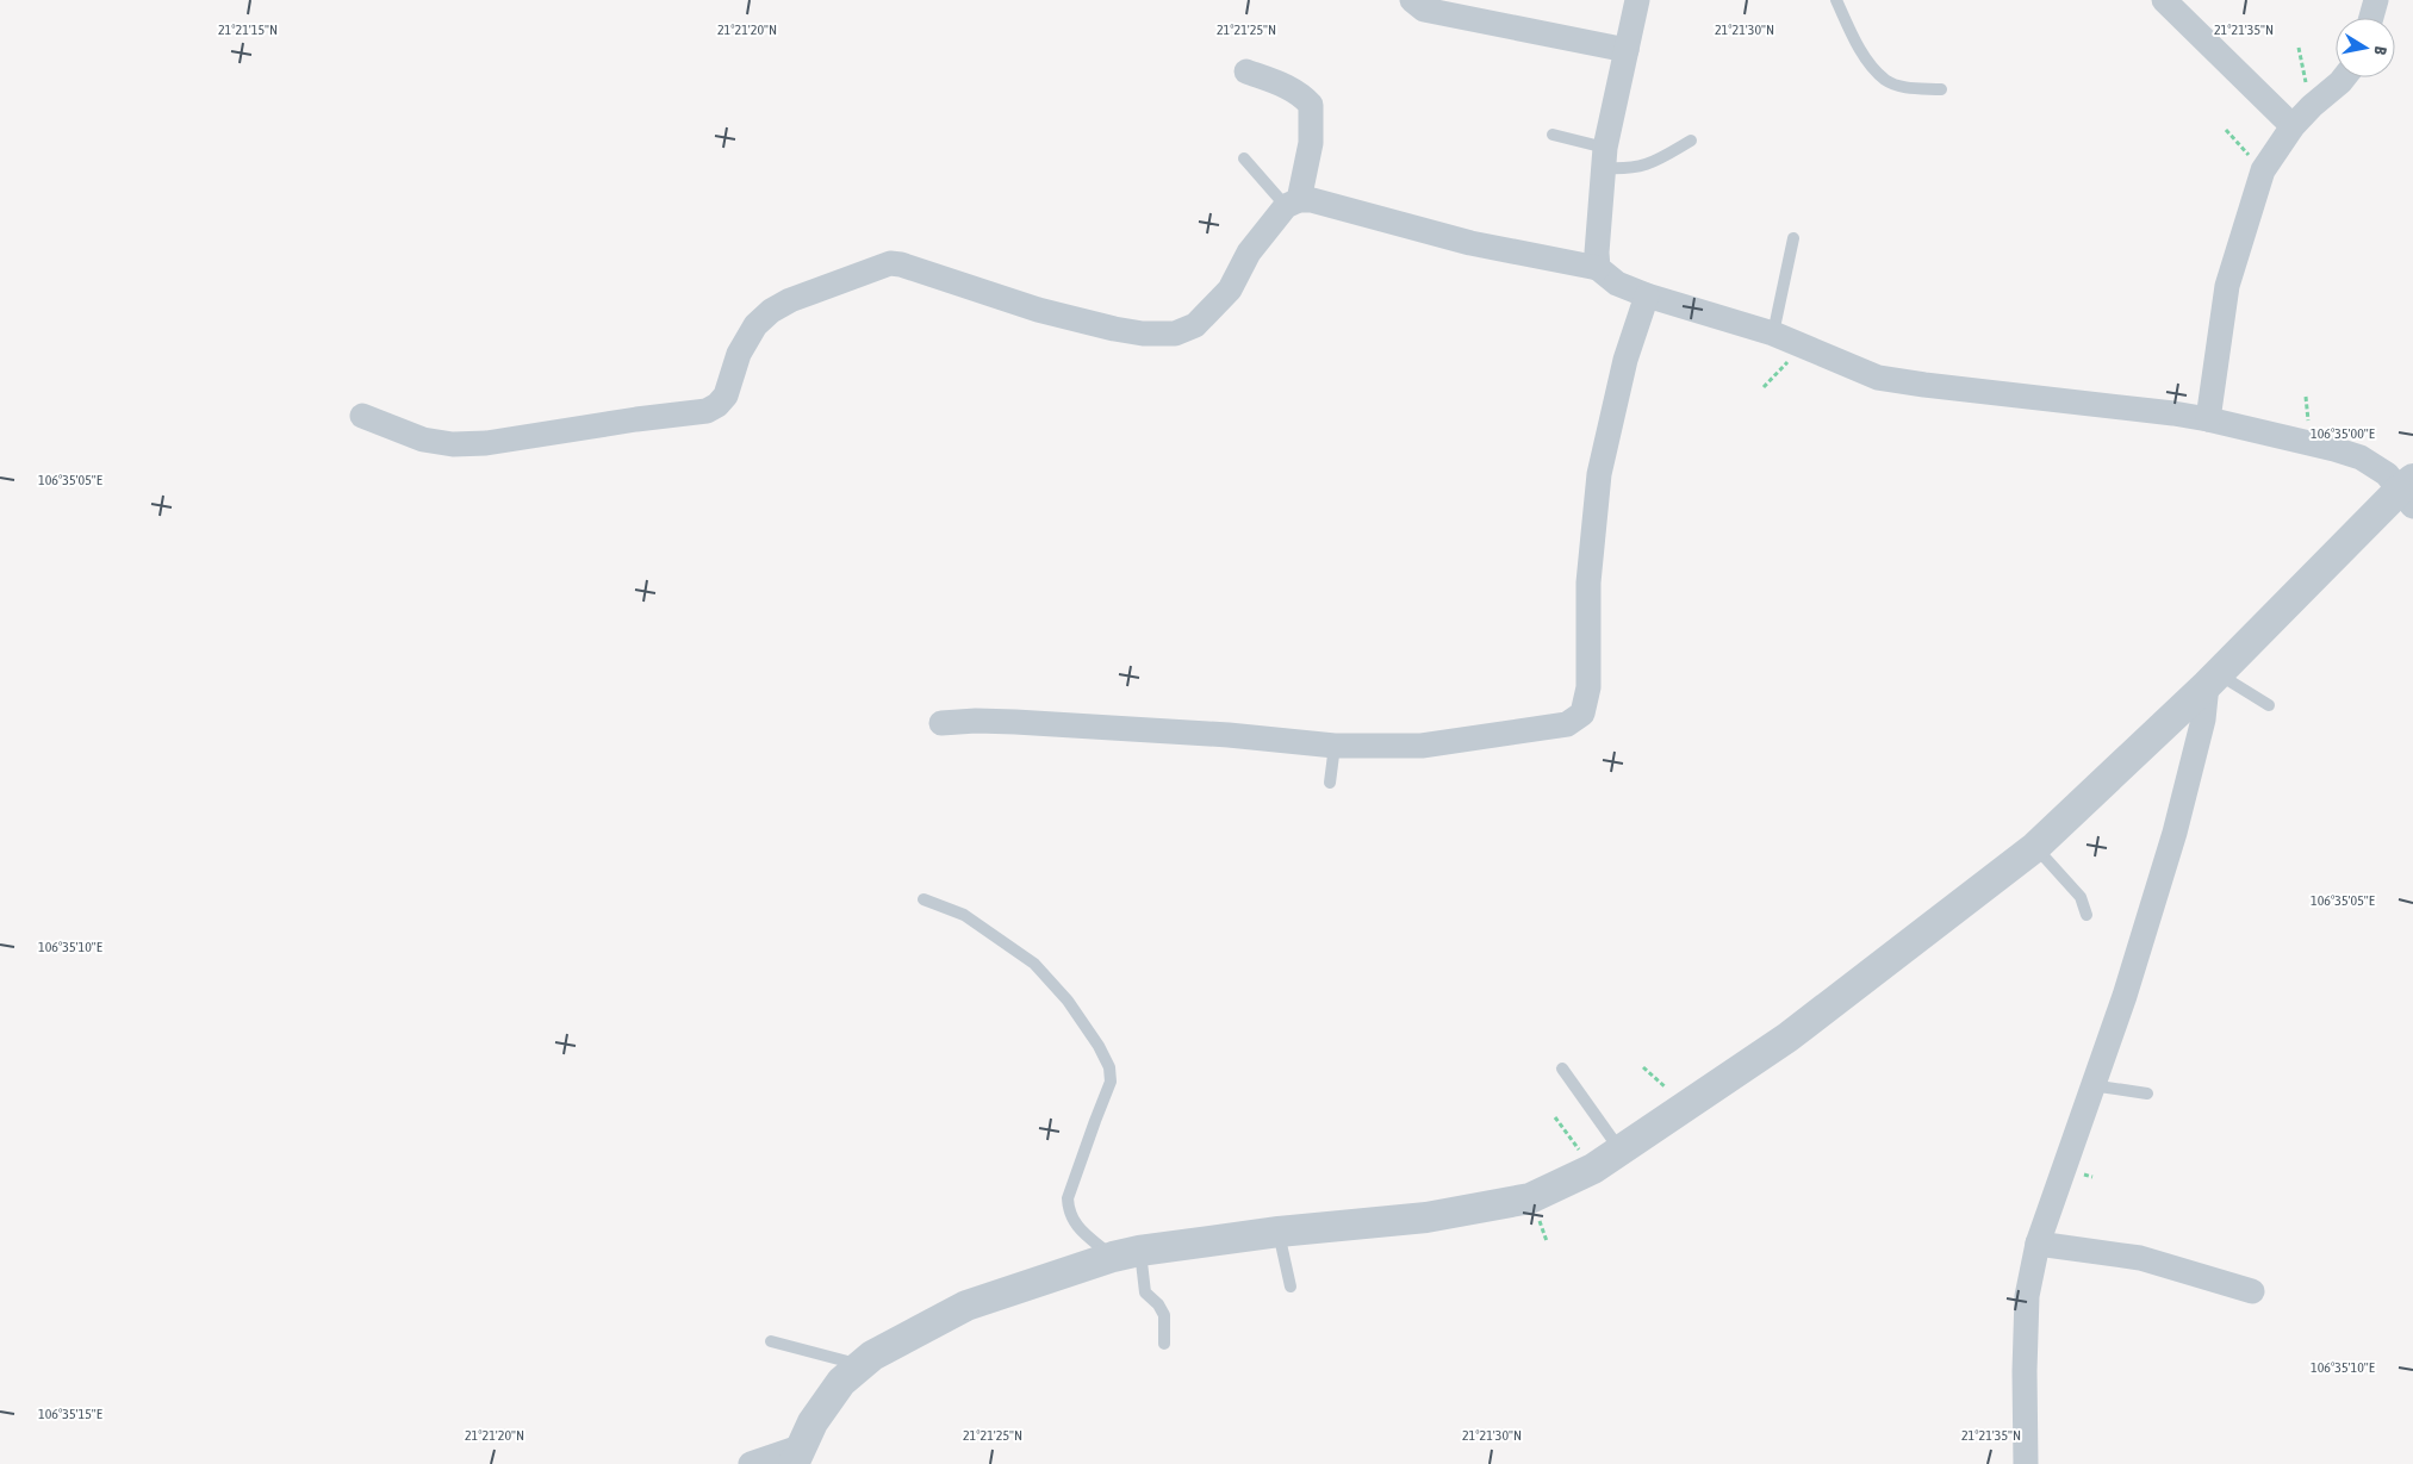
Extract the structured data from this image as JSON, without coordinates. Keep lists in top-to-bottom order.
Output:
{
  "north": "right",
  "coordinates": [
    "21°21'20\"N",
    "21°21'25\"N",
    "21°21'30\"N",
    "21°21'35\"N",
    "21°21'15\"N",
    "106°35'00\"E",
    "106°35'05\"E",
    "106°35'10\"E",
    "106°35'15\"E"
  ]
}
